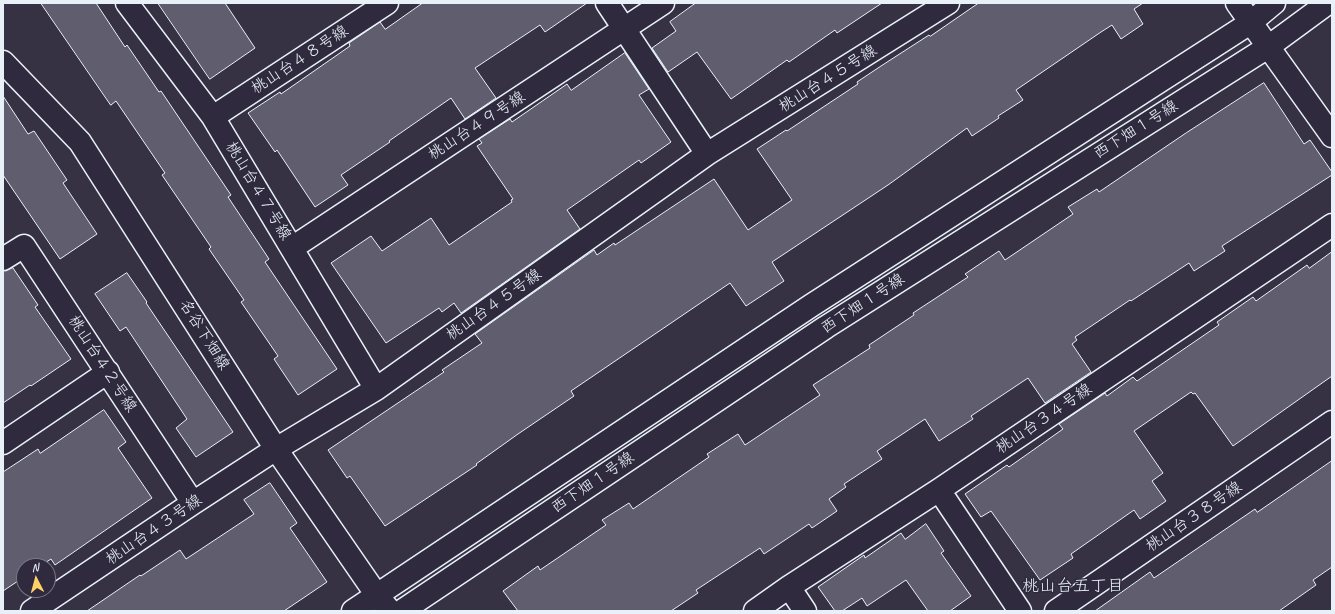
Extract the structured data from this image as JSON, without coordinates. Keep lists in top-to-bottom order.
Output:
{
  "streets": {
    "street": [
      "桃山台４８号線",
      "桃山台４５号線",
      "桃山台４９号線",
      "西下畑１号線",
      "桃山台４７号線",
      "名谷下畑線",
      "桃山台４２号線",
      "桃山台３４号線",
      "桃山台３８号線",
      "桃山台４３号線"
    ]
  },
  "crossings": [
    ["桃山台４８号線", "桃山台４７号線"],
    ["桃山台４５号線", "桃山台４７号線"],
    ["桃山台４５号線", "名谷下畑線"],
    ["桃山台４５号線", "桃山台４３号線"],
    ["桃山台４９号線", "桃山台４７号線"],
    ["西下畑１号線", "名谷下畑線"],
    ["名谷下畑線", "桃山台４３号線"],
    ["桃山台４２号線", "桃山台４３号線"]
  ],
  "districts": ["桃山台五丁目"],
  "north": "top"
}
